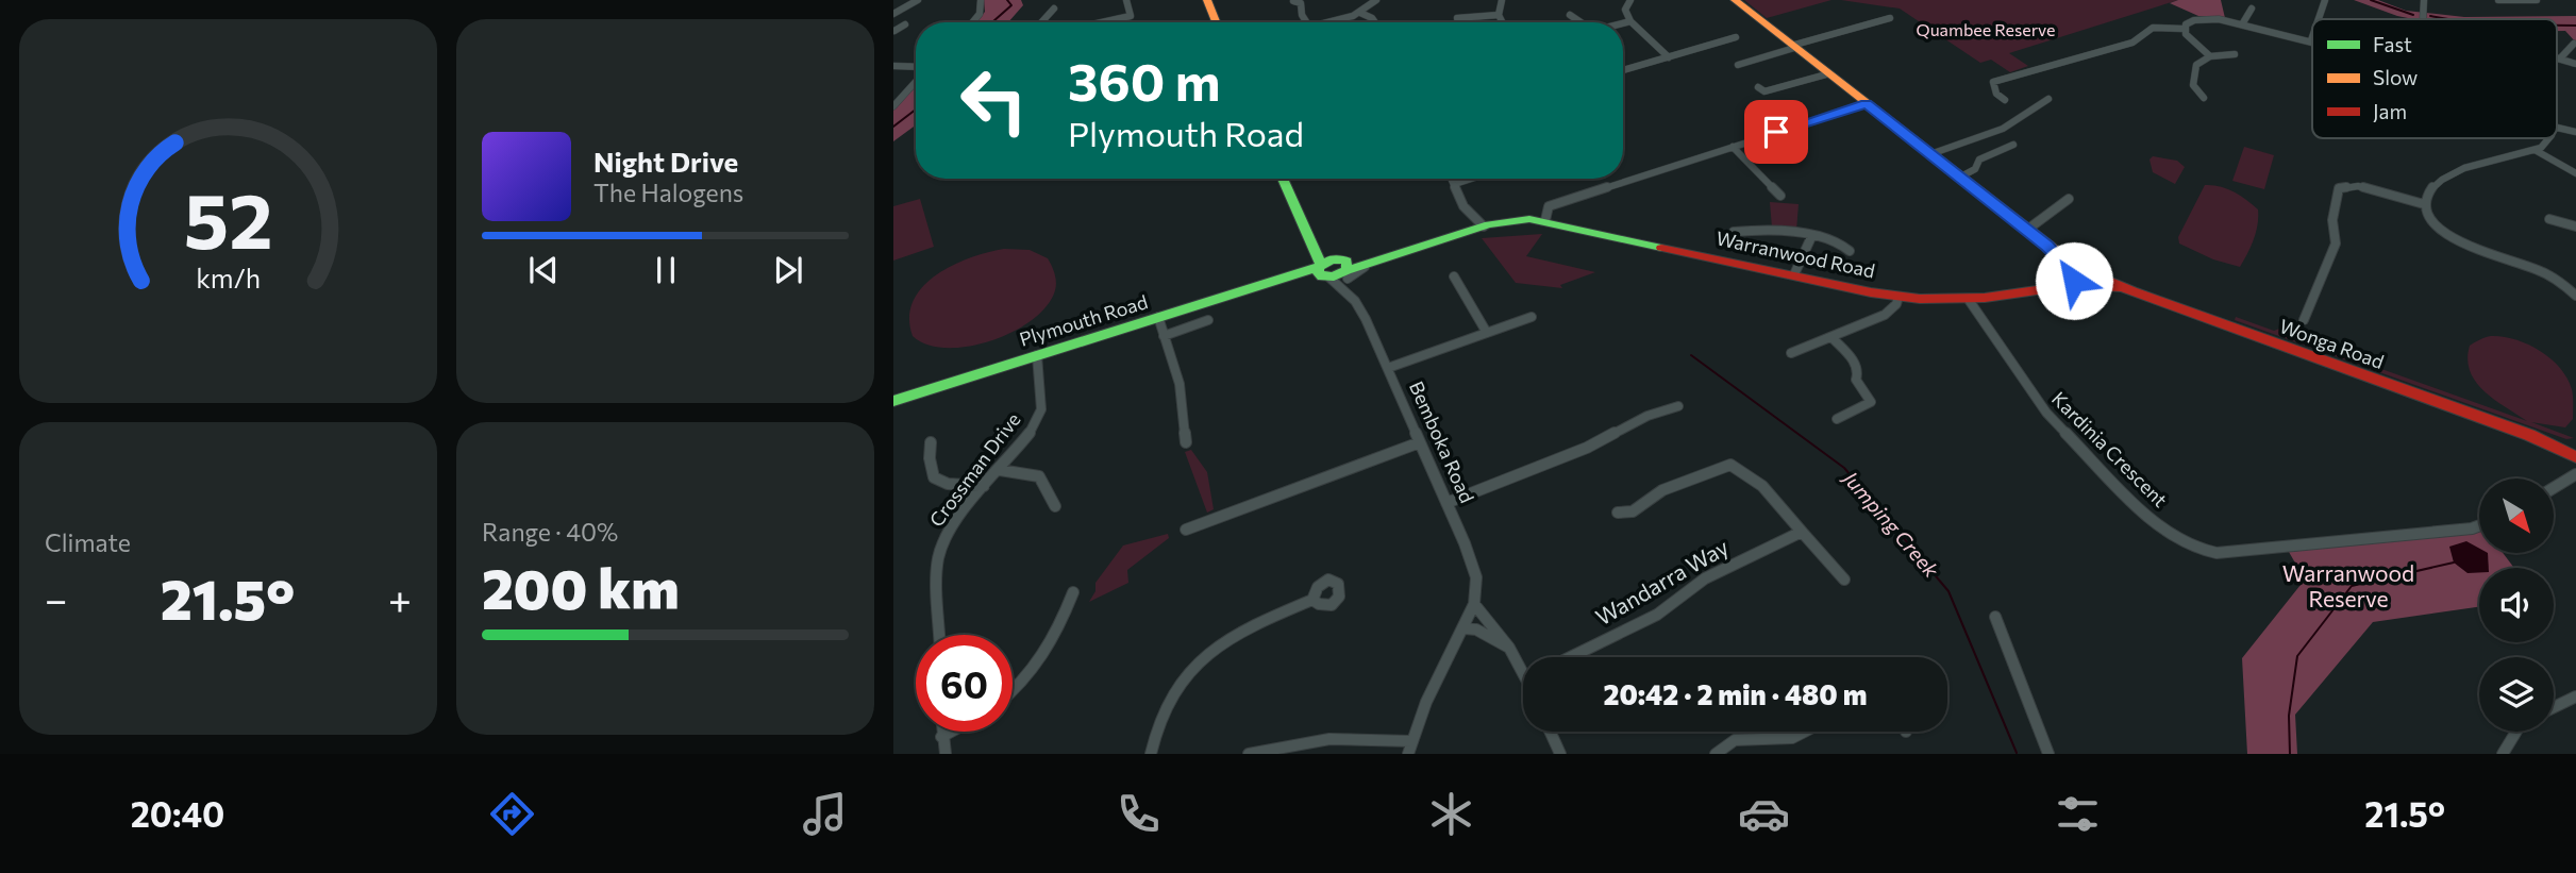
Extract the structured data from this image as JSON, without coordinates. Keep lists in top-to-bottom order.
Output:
{
  "streets": {
    "main road": ["Warranwood Road", "Plymouth Road", "Wonga Road"],
    "street": [
      "Bemboka Road",
      "Kardinia Crescent",
      "Crossman Drive",
      "Wandarra Way"
    ]
  },
  "crossings": [
    ["Warranwood Road", "Wonga Road"],
    ["Warranwood Road", "Kardinia Crescent"],
    ["Plymouth Road", "Bemboka Road"],
    ["Plymouth Road", "Crossman Drive"]
  ],
  "water": ["Jumping Creek"],
  "parks": ["Quambee Reserve", "Warranwood Reserve"],
  "legend": ["Fast", "Slow", "Jam"],
  "north": "bottom right",
  "page": {
    "turn": ["360 m", "Plymouth Road"],
    "song": ["Night Drive", "The Halogens"],
    "tile": [
      "Climate",
      ["Range · 40%", "200 km"]
    ],
    "heat": ["−", "21.5°", "+"],
    "limit": "60",
    "trip": "20:42 · 2 min · 480 m",
    "tabs": ["20:40", "21.5°"],
    "gauge": ["52", "km/h"]
  }
}
